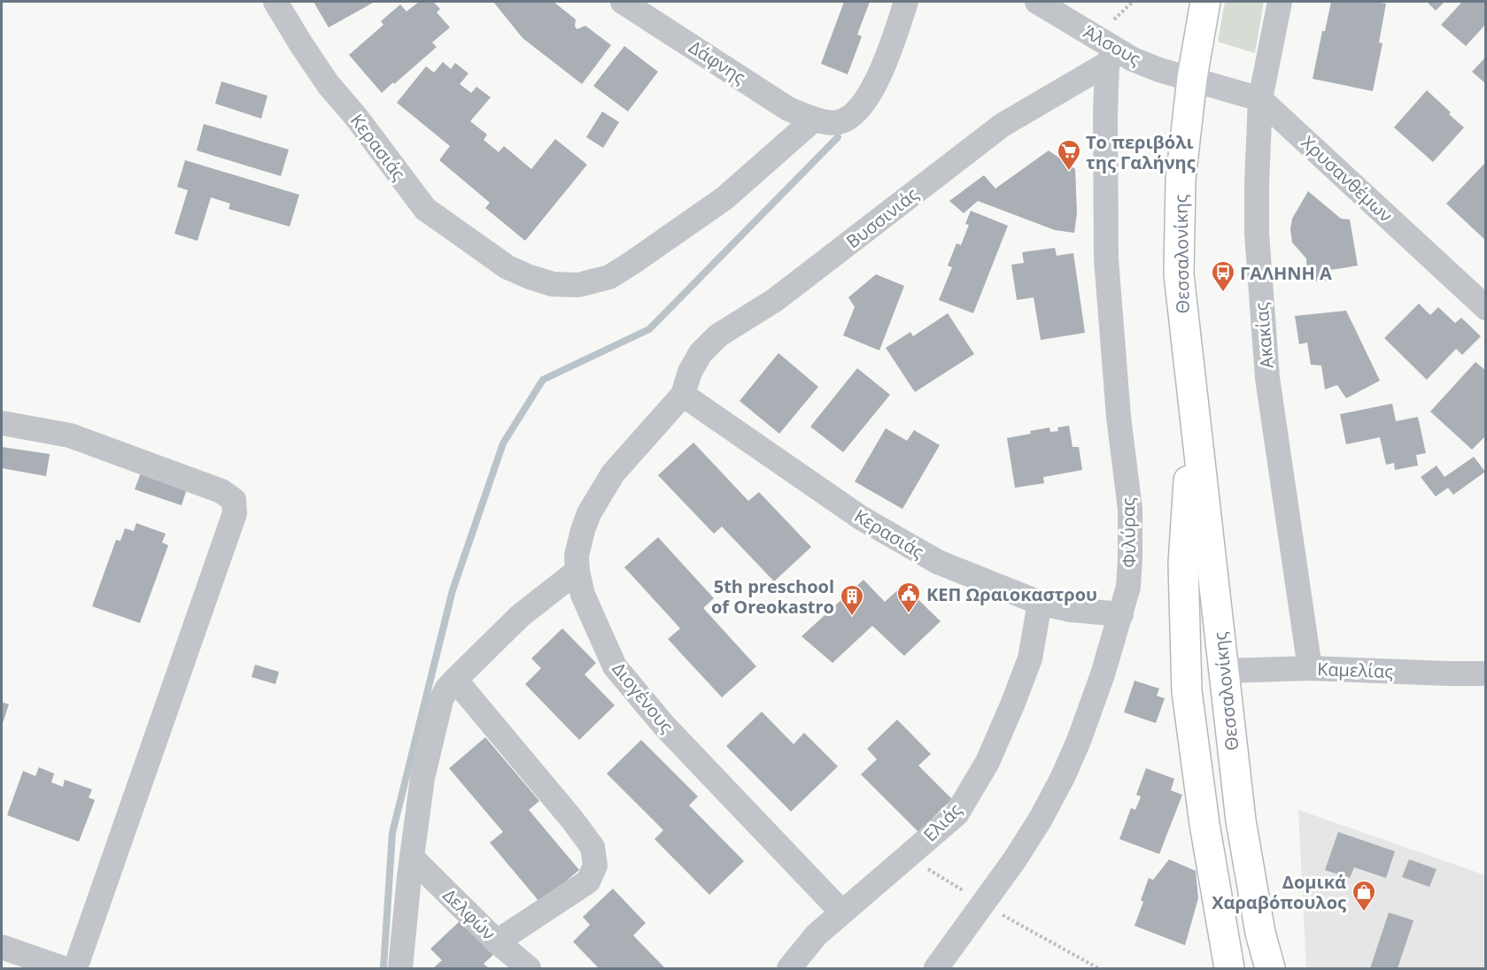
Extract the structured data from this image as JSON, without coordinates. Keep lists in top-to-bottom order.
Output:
{
  "streets": {
    "main road": ["Θεσσαλονίκης"],
    "street": [
      "Άλσους",
      "Δάφνης",
      "Κερασιάς",
      "Χρυσανθέμων",
      "Βυσσινιάς",
      "Ακακίας",
      "Φιλύρας",
      "Καμελίας",
      "Διογένους",
      "Ελιάς",
      "Δελφών"
    ]
  },
  "crossings": [
    ["Άλσους", "Χρυσανθέμων"],
    ["Άλσους", "Βυσσινιάς"],
    ["Άλσους", "Θεσσαλονίκης"],
    ["Άλσους", "Φιλύρας"],
    ["Δάφνης", "Κερασιάς"],
    ["Κερασιάς", "Βυσσινιάς"],
    ["Κερασιάς", "Φιλύρας"],
    ["Κερασιάς", "Διογένους"],
    ["Κερασιάς", "Ελιάς"],
    ["Χρυσανθέμων", "Θεσσαλονίκης"],
    ["Χρυσανθέμων", "Ακακίας"],
    ["Βυσσινιάς", "Φιλύρας"],
    ["Βυσσινιάς", "Διογένους"],
    ["Θεσσαλονίκης", "Καμελίας"],
    ["Ακακίας", "Καμελίας"],
    ["Διογένους", "Ελιάς"]
  ],
  "places": {
    "supermarket": ["Το περιβόλι της Γαλήνης"],
    "bus stop": ["ΓΑΛΗΝΗ Α"],
    "public building": ["ΚΕΠ Ωραιοκαστρου"],
    "building": ["5th preschool of Oreokastro"],
    "shop": ["Δομικά Χαραβόπουλος"]
  }
}
